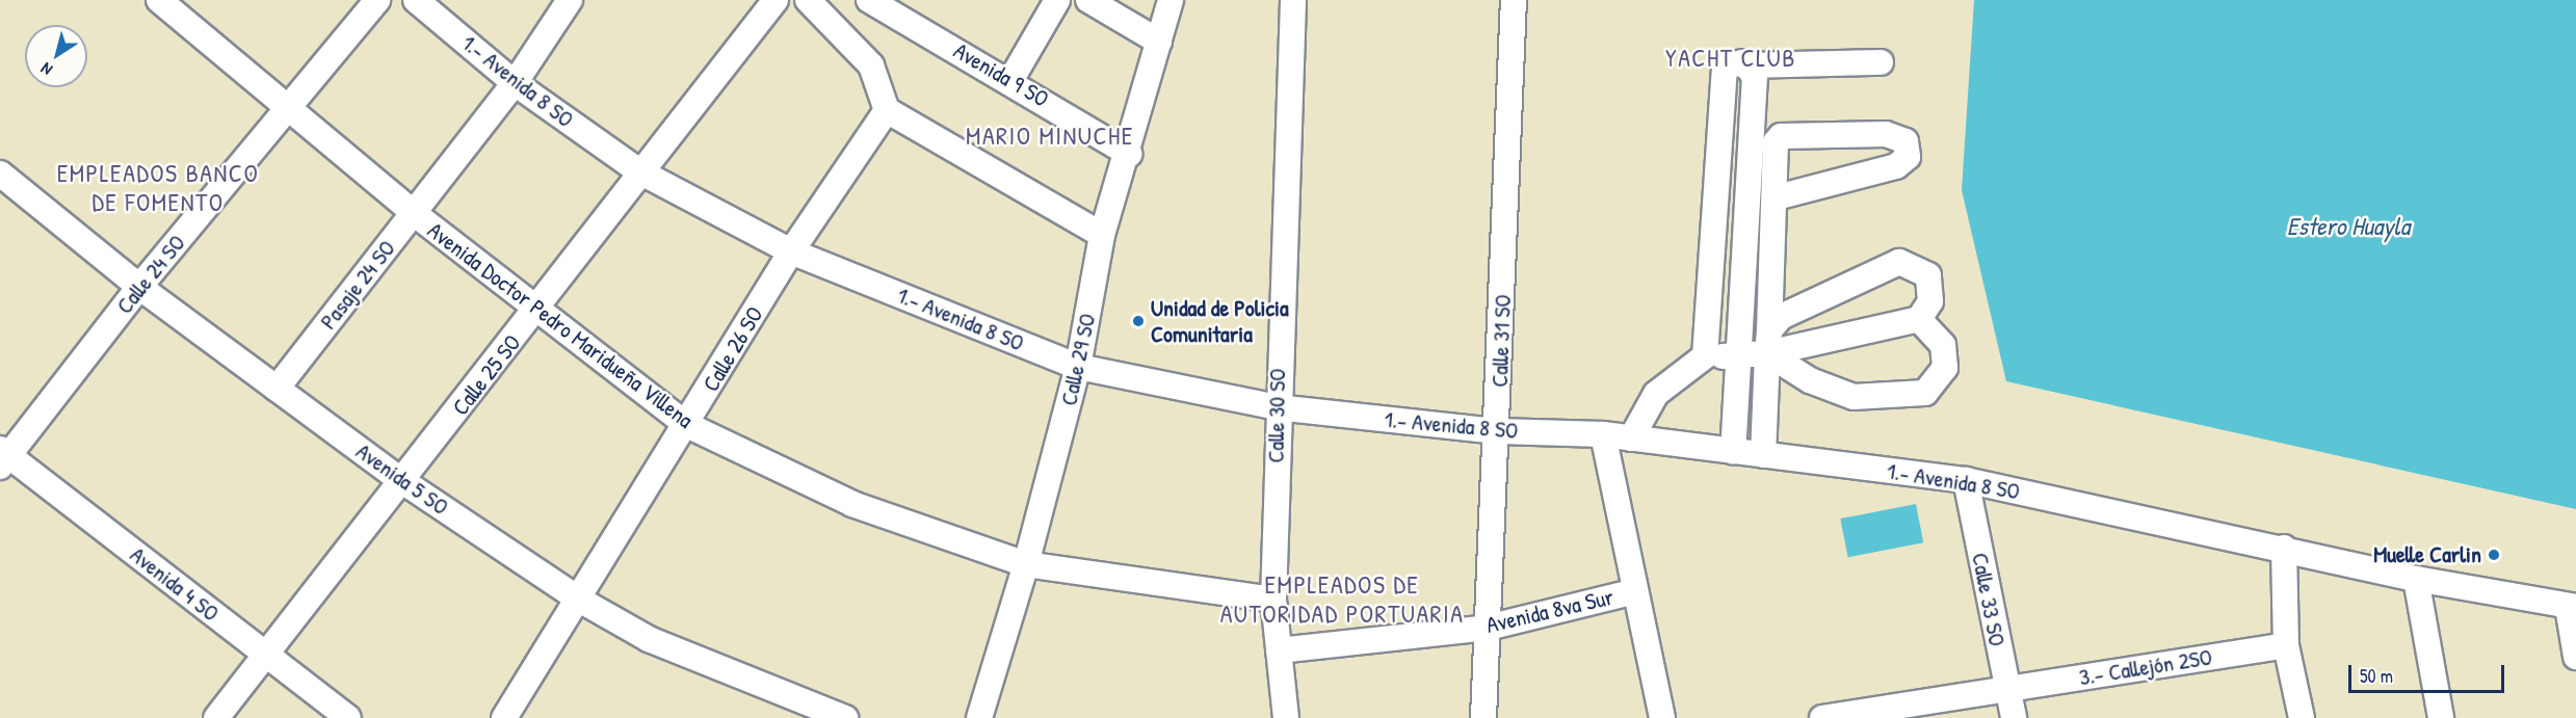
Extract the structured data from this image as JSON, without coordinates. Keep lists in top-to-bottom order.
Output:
{
  "streets": {
    "street": [
      "Avenida 9 SO",
      "1.- Avenida 8 SO",
      "Calle 24 SO",
      "Pasaje 24 SO",
      "Avenida Doctor Pedro Maridueña Villena",
      "Calle 31 SO",
      "Calle 26 SO",
      "Calle 29 SO",
      "Calle 25 SO",
      "Calle 30 SO",
      "Avenida 5 SO",
      "Avenida 4 SO",
      "Calle 33 SO",
      "Avenida 8va Sur",
      "3.- Callejón 2SO"
    ]
  },
  "crossings": [
    ["Avenida 9 SO", "Calle 29 SO"],
    ["1.- Avenida 8 SO", "Pasaje 24 SO"],
    ["1.- Avenida 8 SO", "Calle 31 SO"],
    ["1.- Avenida 8 SO", "Calle 26 SO"],
    ["1.- Avenida 8 SO", "Calle 29 SO"],
    ["1.- Avenida 8 SO", "Calle 25 SO"],
    ["1.- Avenida 8 SO", "Calle 30 SO"],
    ["1.- Avenida 8 SO", "Calle 33 SO"],
    ["Calle 24 SO", "Avenida Doctor Pedro Maridueña Villena"],
    ["Calle 24 SO", "Avenida 5 SO"],
    ["Calle 24 SO", "Avenida 4 SO"],
    ["Pasaje 24 SO", "Avenida Doctor Pedro Maridueña Villena"],
    ["Pasaje 24 SO", "Avenida 5 SO"],
    ["Avenida Doctor Pedro Maridueña Villena", "Calle 26 SO"],
    ["Avenida Doctor Pedro Maridueña Villena", "Calle 29 SO"],
    ["Avenida Doctor Pedro Maridueña Villena", "Calle 25 SO"],
    ["Avenida Doctor Pedro Maridueña Villena", "Calle 30 SO"],
    ["Calle 31 SO", "Avenida 8va Sur"],
    ["Calle 26 SO", "Avenida 5 SO"],
    ["Calle 25 SO", "Avenida 5 SO"],
    ["Calle 25 SO", "Avenida 4 SO"],
    ["Calle 30 SO", "Avenida 8va Sur"],
    ["Calle 33 SO", "3.- Callejón 2SO"]
  ],
  "districts": [
    "YACHT CLUB",
    "MARIO MINUCHE",
    "EMPLEADOS BANCO DE FOMENTO",
    "EMPLEADOS DE AUTORIDAD PORTUARIA"
  ],
  "water": ["Estero Huayla"],
  "places": ["Unidad de Policia Comunitaria", "Muelle Carlin"],
  "scale_bar": "50 m",
  "north": "bottom left"
}
